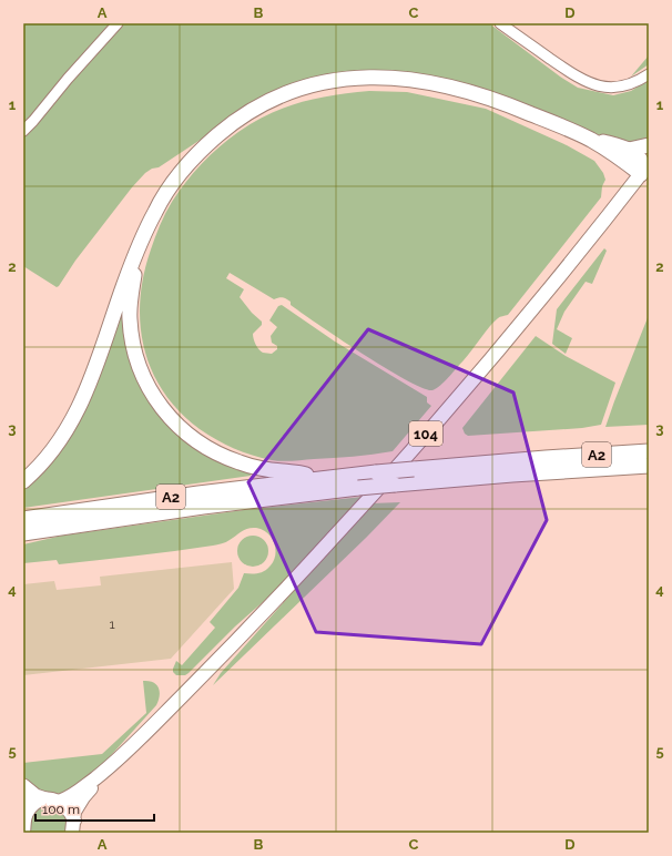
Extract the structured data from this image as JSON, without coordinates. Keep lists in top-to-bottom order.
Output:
{
  "streets": {
    "highway": ["A2"],
    "main road": ["104"]
  },
  "house_numbers": ["1"],
  "scale_bar": "100 m",
  "grid": {
    "columns": [
      "A",
      "B",
      "C",
      "D"
    ],
    "rows": [
      "1",
      "2",
      "3",
      "4",
      "5"
    ]
  }
}
